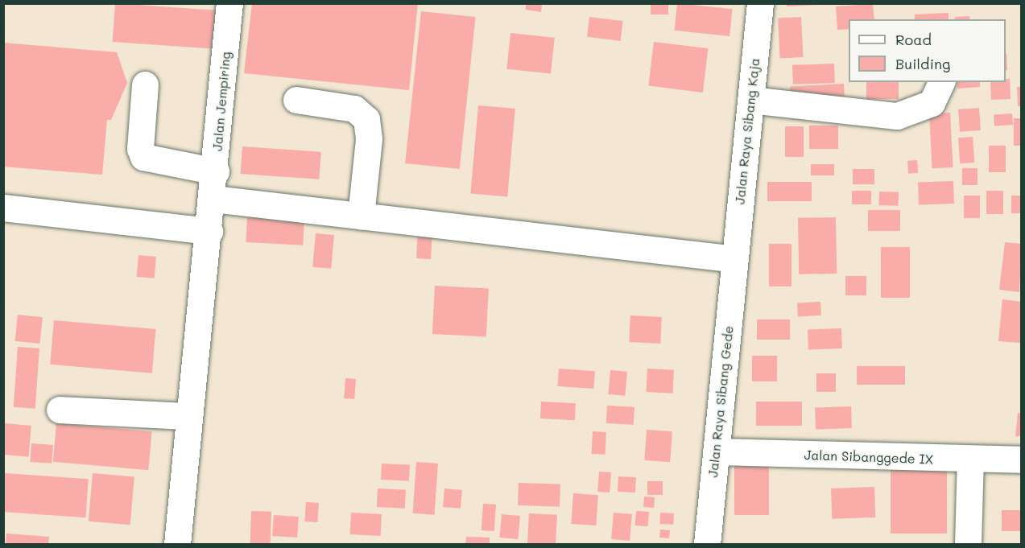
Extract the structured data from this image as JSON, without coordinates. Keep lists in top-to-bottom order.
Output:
{
  "streets": {
    "street": [
      "Jalan Jempiring",
      "Jalan Raya Sibang Kaja",
      "Jalan Raya Sibang Gede",
      "Jalan Sibanggede IX"
    ]
  },
  "crossings": [
    ["Jalan Raya Sibang Kaja", "Jalan Raya Sibang Gede"],
    ["Jalan Raya Sibang Gede", "Jalan Sibanggede IX"]
  ],
  "legend": ["Road", "Building"]
}
